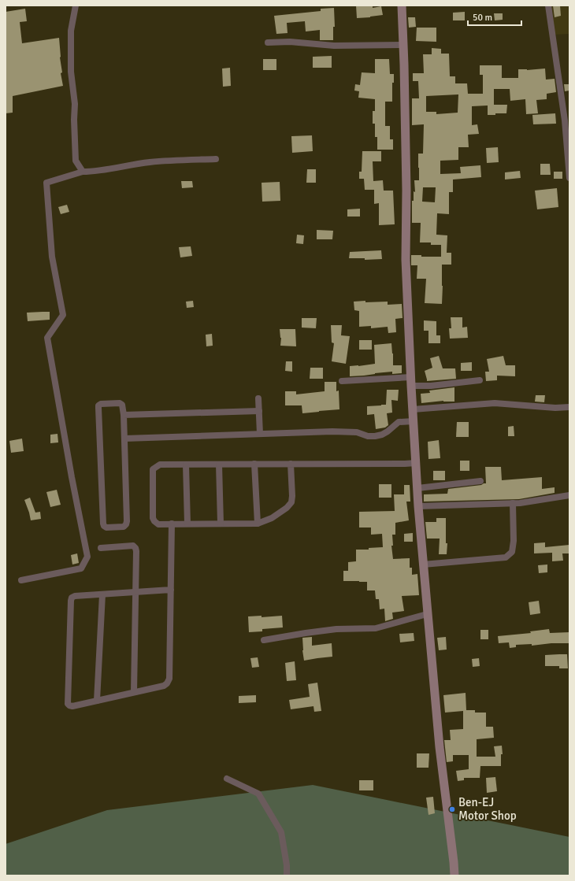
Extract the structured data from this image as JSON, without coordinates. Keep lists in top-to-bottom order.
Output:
{
  "places": ["Ben-EJ Motor Shop"],
  "scale_bar": "50 m"
}
